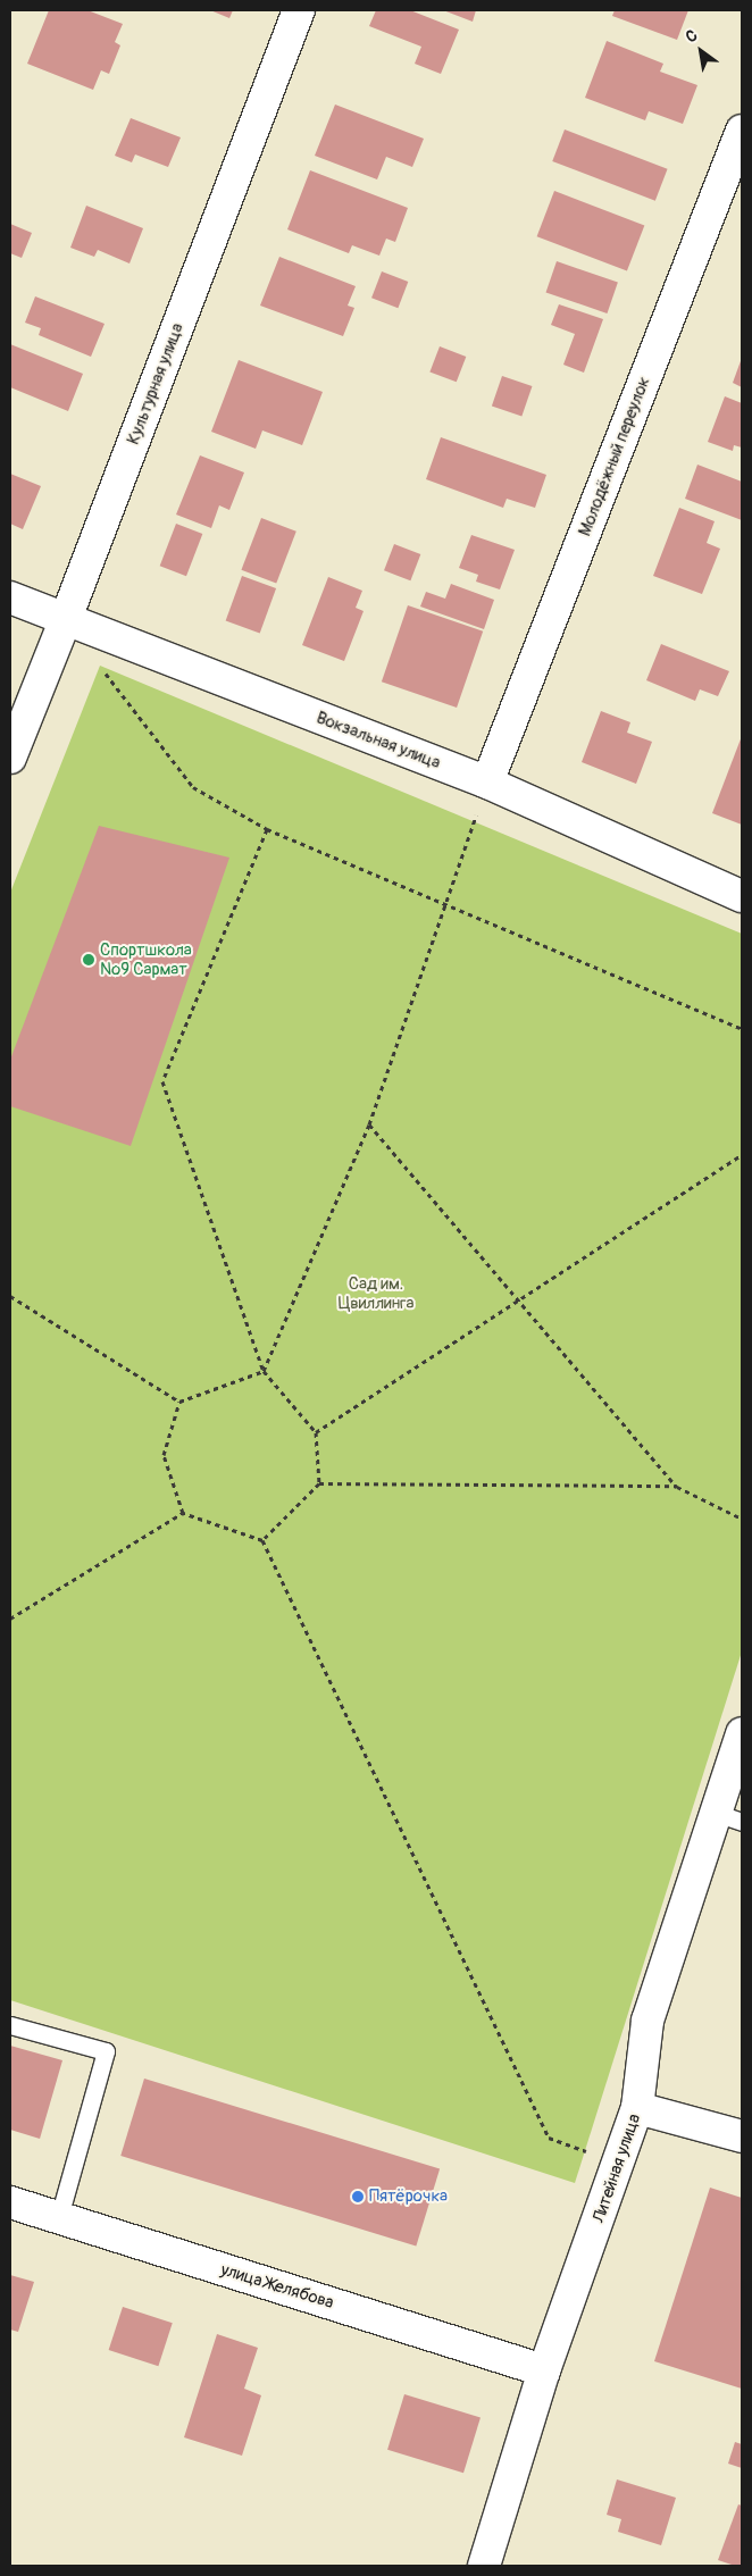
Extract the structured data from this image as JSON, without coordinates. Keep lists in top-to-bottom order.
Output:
{
  "streets": {
    "street": [
      "Культурная улица",
      "Молодёжный переулок",
      "Вокзальная улица",
      "Литейная улица",
      "улица Желябова"
    ]
  },
  "crossings": [
    ["Культурная улица", "Вокзальная улица"],
    ["Молодёжный переулок", "Вокзальная улица"],
    ["Литейная улица", "улица Желябова"]
  ],
  "parks": ["Сад им. Цвиллинга"],
  "places": ["Спортшкола №9 Сармат", "Пятёрочка"],
  "north": "top left"
}
